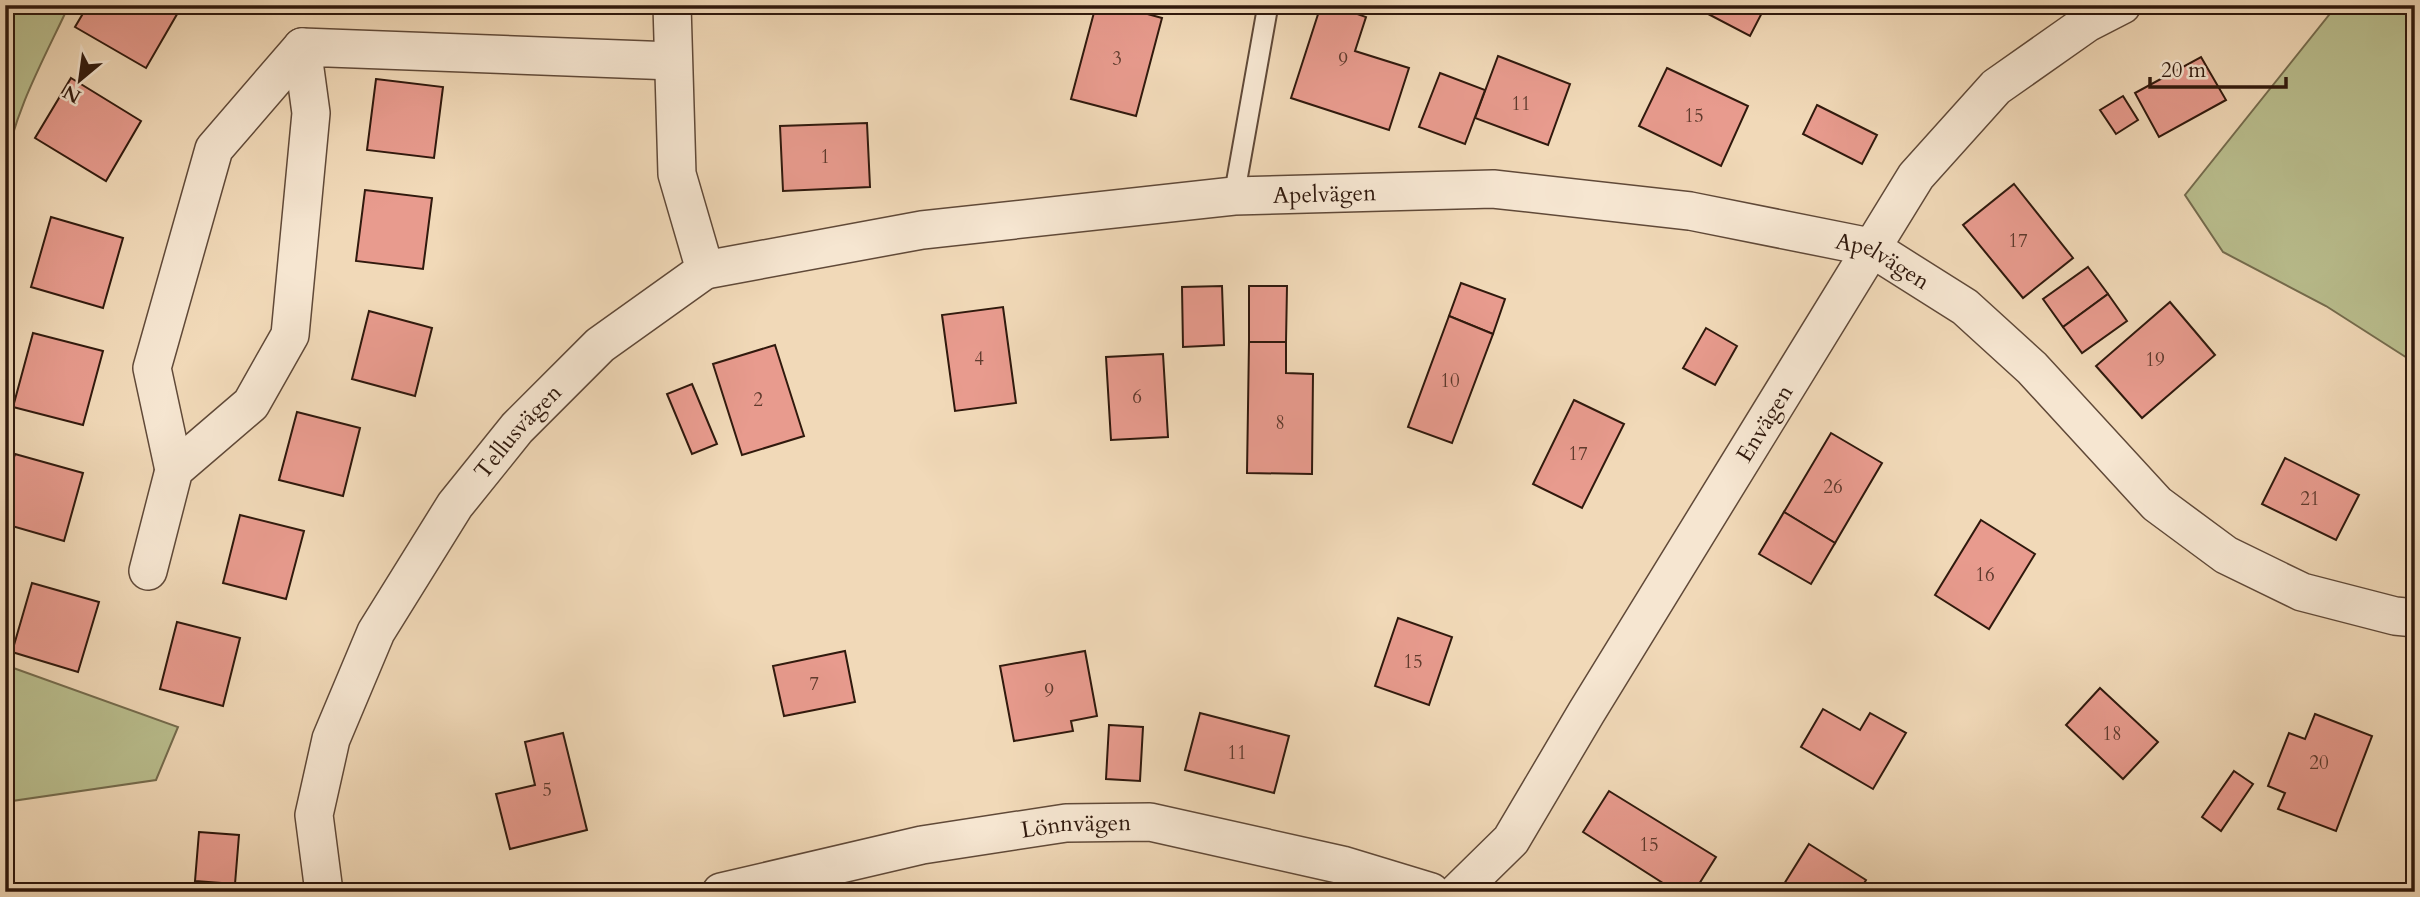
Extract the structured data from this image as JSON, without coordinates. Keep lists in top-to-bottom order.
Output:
{
  "streets": {
    "street": [
      "Apelvägen",
      "Envägen",
      "Tellusvägen",
      "Lönnvägen"
    ]
  },
  "crossings": [
    ["Apelvägen", "Envägen"],
    ["Apelvägen", "Tellusvägen"]
  ],
  "house_numbers": [
    "3",
    "9",
    "11",
    "15",
    "1",
    "17",
    "4",
    "19",
    "10",
    "6",
    "2",
    "8",
    "17",
    "26",
    "21",
    "16",
    "15",
    "7",
    "9",
    "18",
    "11",
    "20",
    "5",
    "15"
  ],
  "scale_bar": "20 m",
  "north": "bottom left"
}
